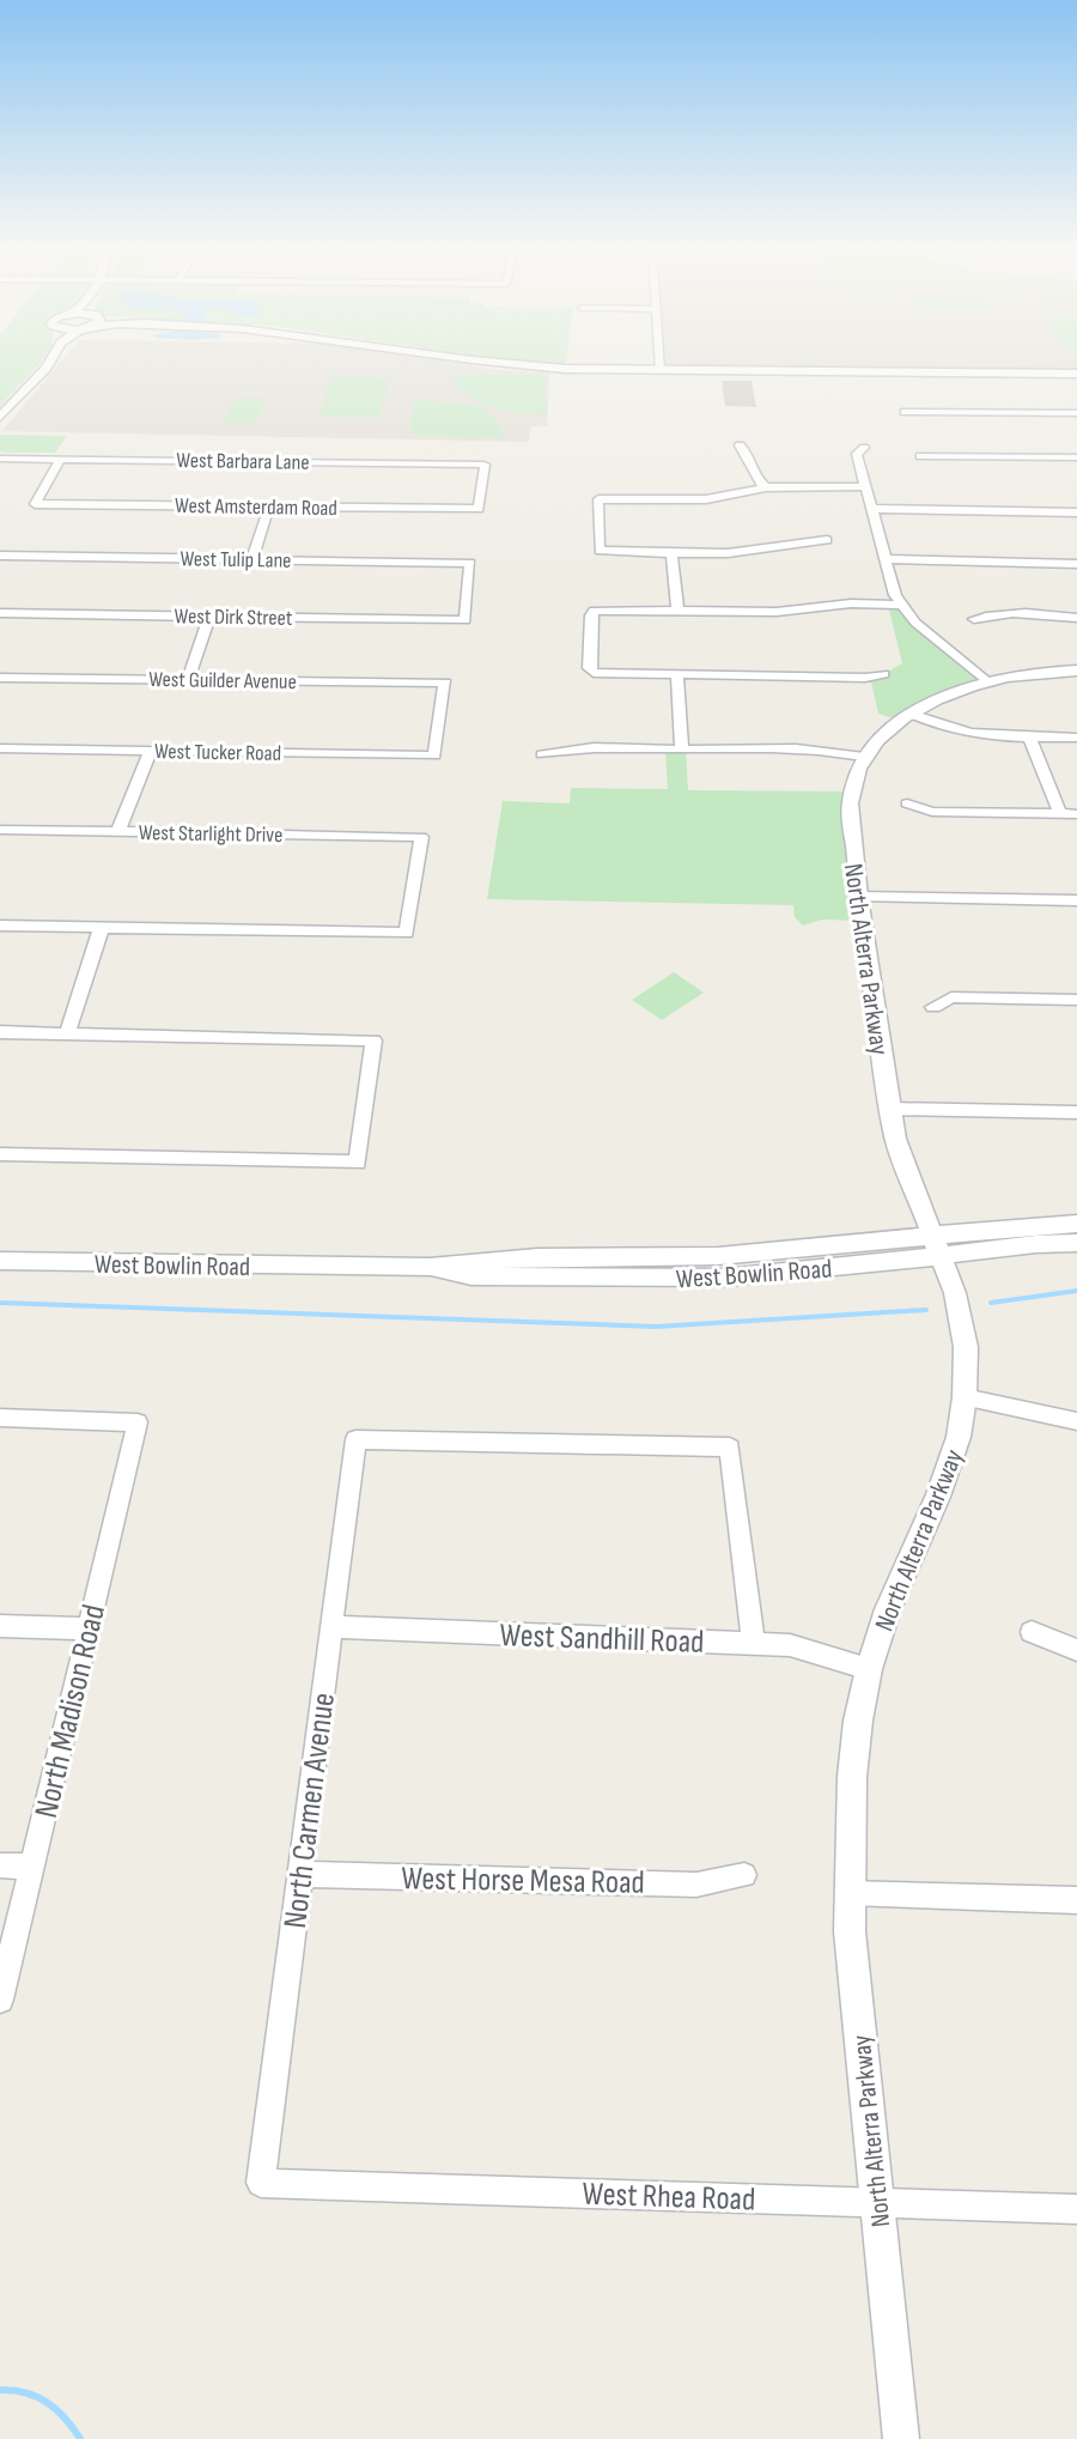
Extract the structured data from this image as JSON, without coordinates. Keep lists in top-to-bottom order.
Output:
{
  "streets": {
    "street": [
      "West Barbara Lane",
      "West Amsterdam Road",
      "West Tulip Lane",
      "West Dirk Street",
      "West Guilder Avenue",
      "West Tucker Road",
      "West Starlight Drive",
      "North Alterra Parkway",
      "West Bowlin Road",
      "West Sandhill Road",
      "North Madison Road",
      "North Carmen Avenue",
      "West Horse Mesa Road",
      "West Rhea Road"
    ]
  },
  "crossings": [
    ["West Barbara Lane", "West Amsterdam Road"],
    ["West Tulip Lane", "West Dirk Street"],
    ["West Guilder Avenue", "West Tucker Road"],
    ["North Alterra Parkway", "West Bowlin Road"],
    ["North Alterra Parkway", "West Sandhill Road"],
    ["North Alterra Parkway", "West Rhea Road"],
    ["West Sandhill Road", "North Carmen Avenue"],
    ["North Carmen Avenue", "West Horse Mesa Road"],
    ["North Carmen Avenue", "West Rhea Road"]
  ]
}
